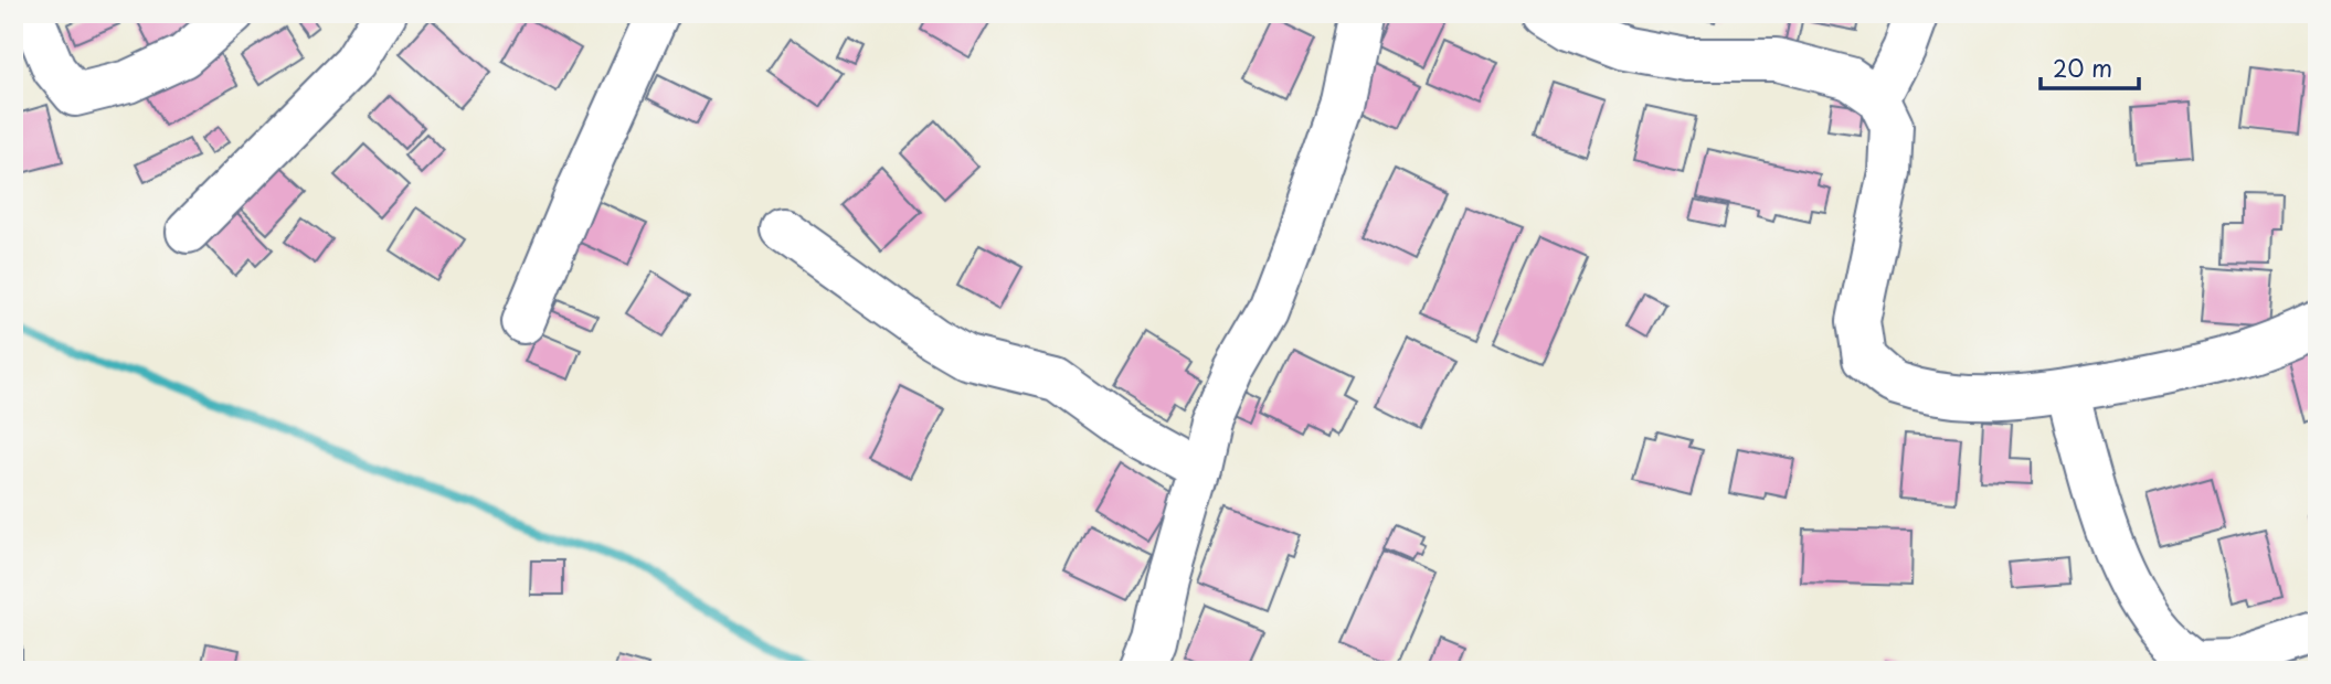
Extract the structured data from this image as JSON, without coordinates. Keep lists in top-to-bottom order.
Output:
{
  "scale_bar": "20 m"
}
